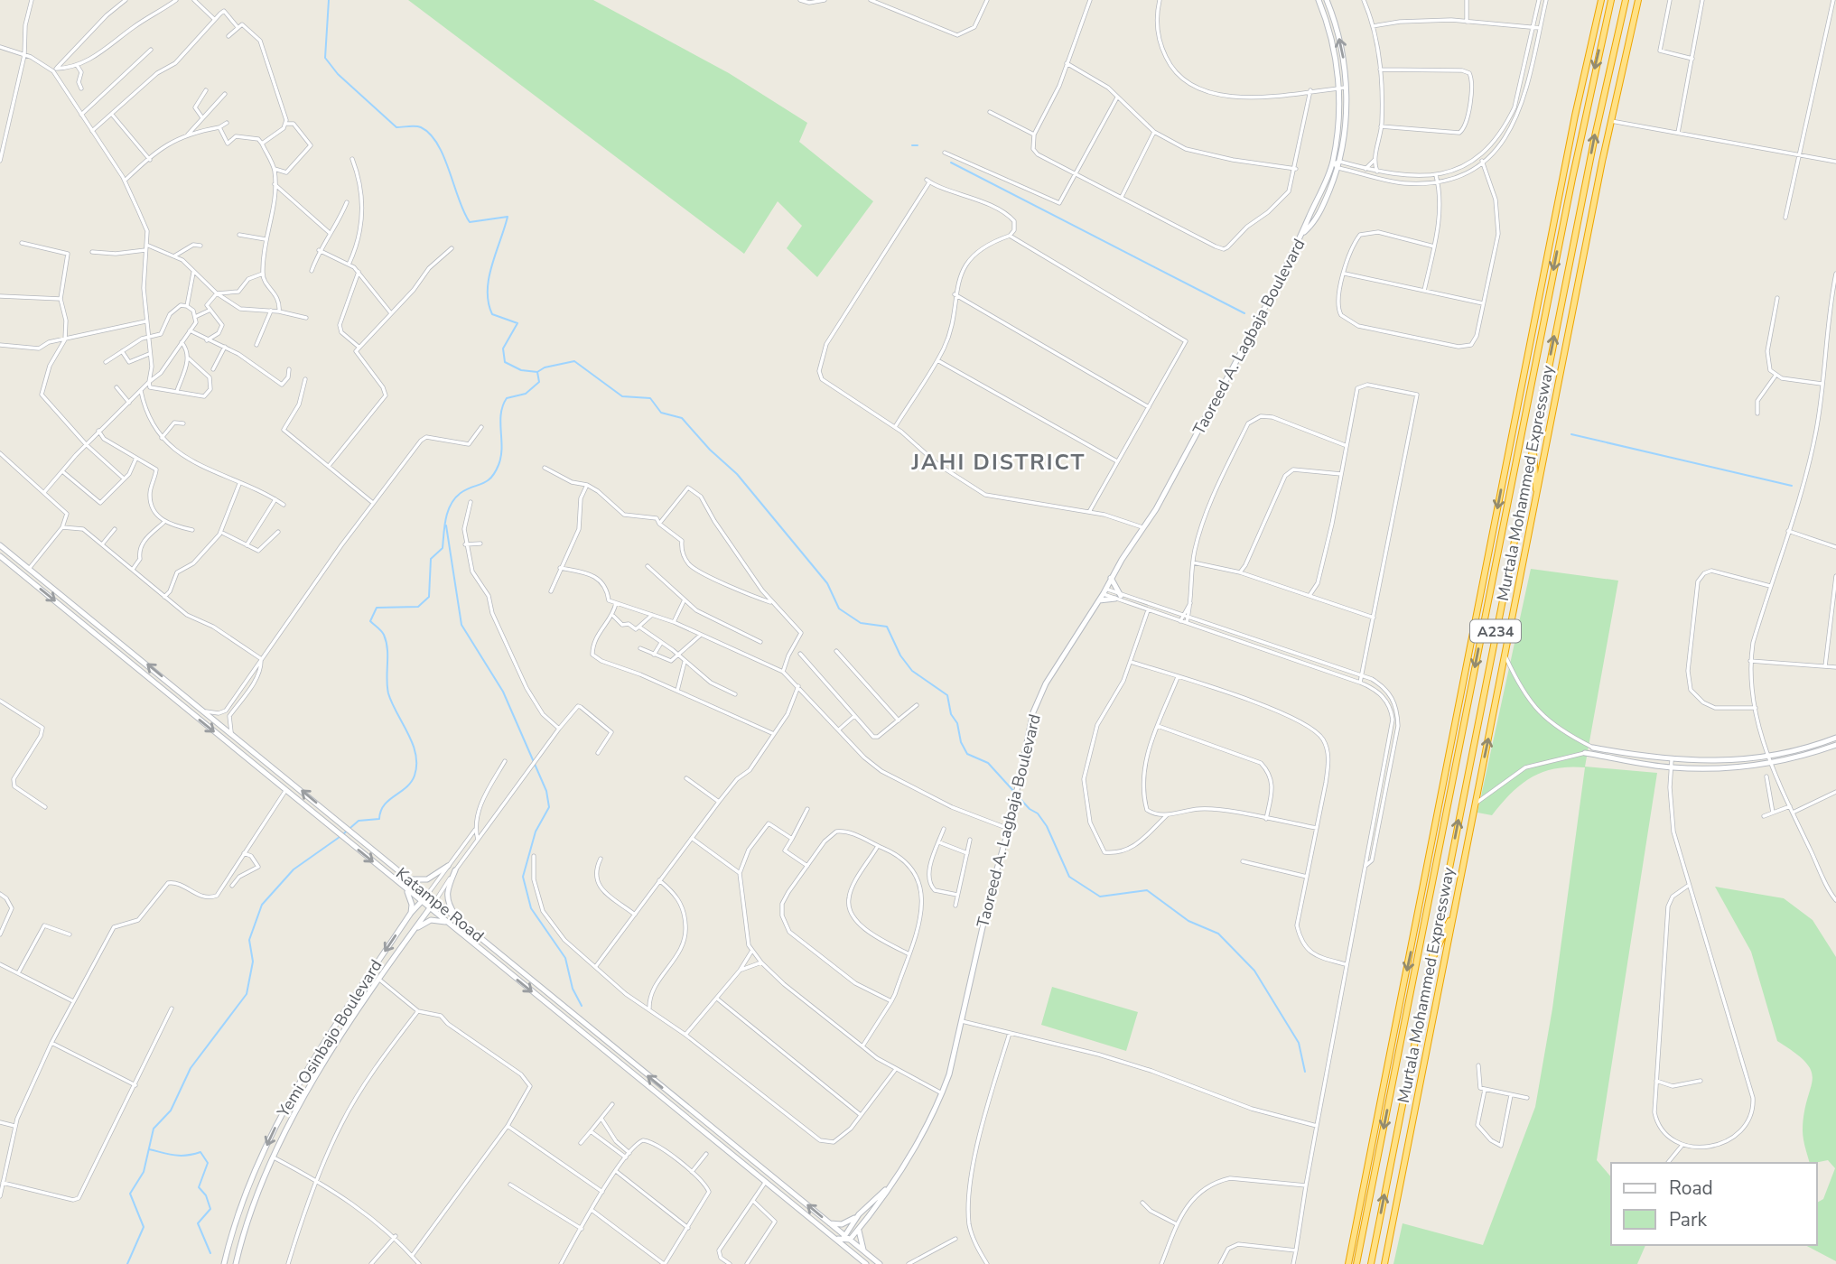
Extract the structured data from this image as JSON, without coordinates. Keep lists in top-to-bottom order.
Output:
{
  "streets": {
    "highway": ["Murtala Mohammed Expressway", "A234"],
    "main road": ["Taoreed A. Lagbaja Boulevard", "Katampe Road", "Yemi Osinbajo Boulevard"]
  },
  "crossings": [
    ["Taoreed A. Lagbaja Boulevard", "Katampe Road"],
    ["Katampe Road", "Yemi Osinbajo Boulevard"]
  ],
  "districts": ["JAHI DISTRICT"],
  "legend": ["Road", "Park"]
}
